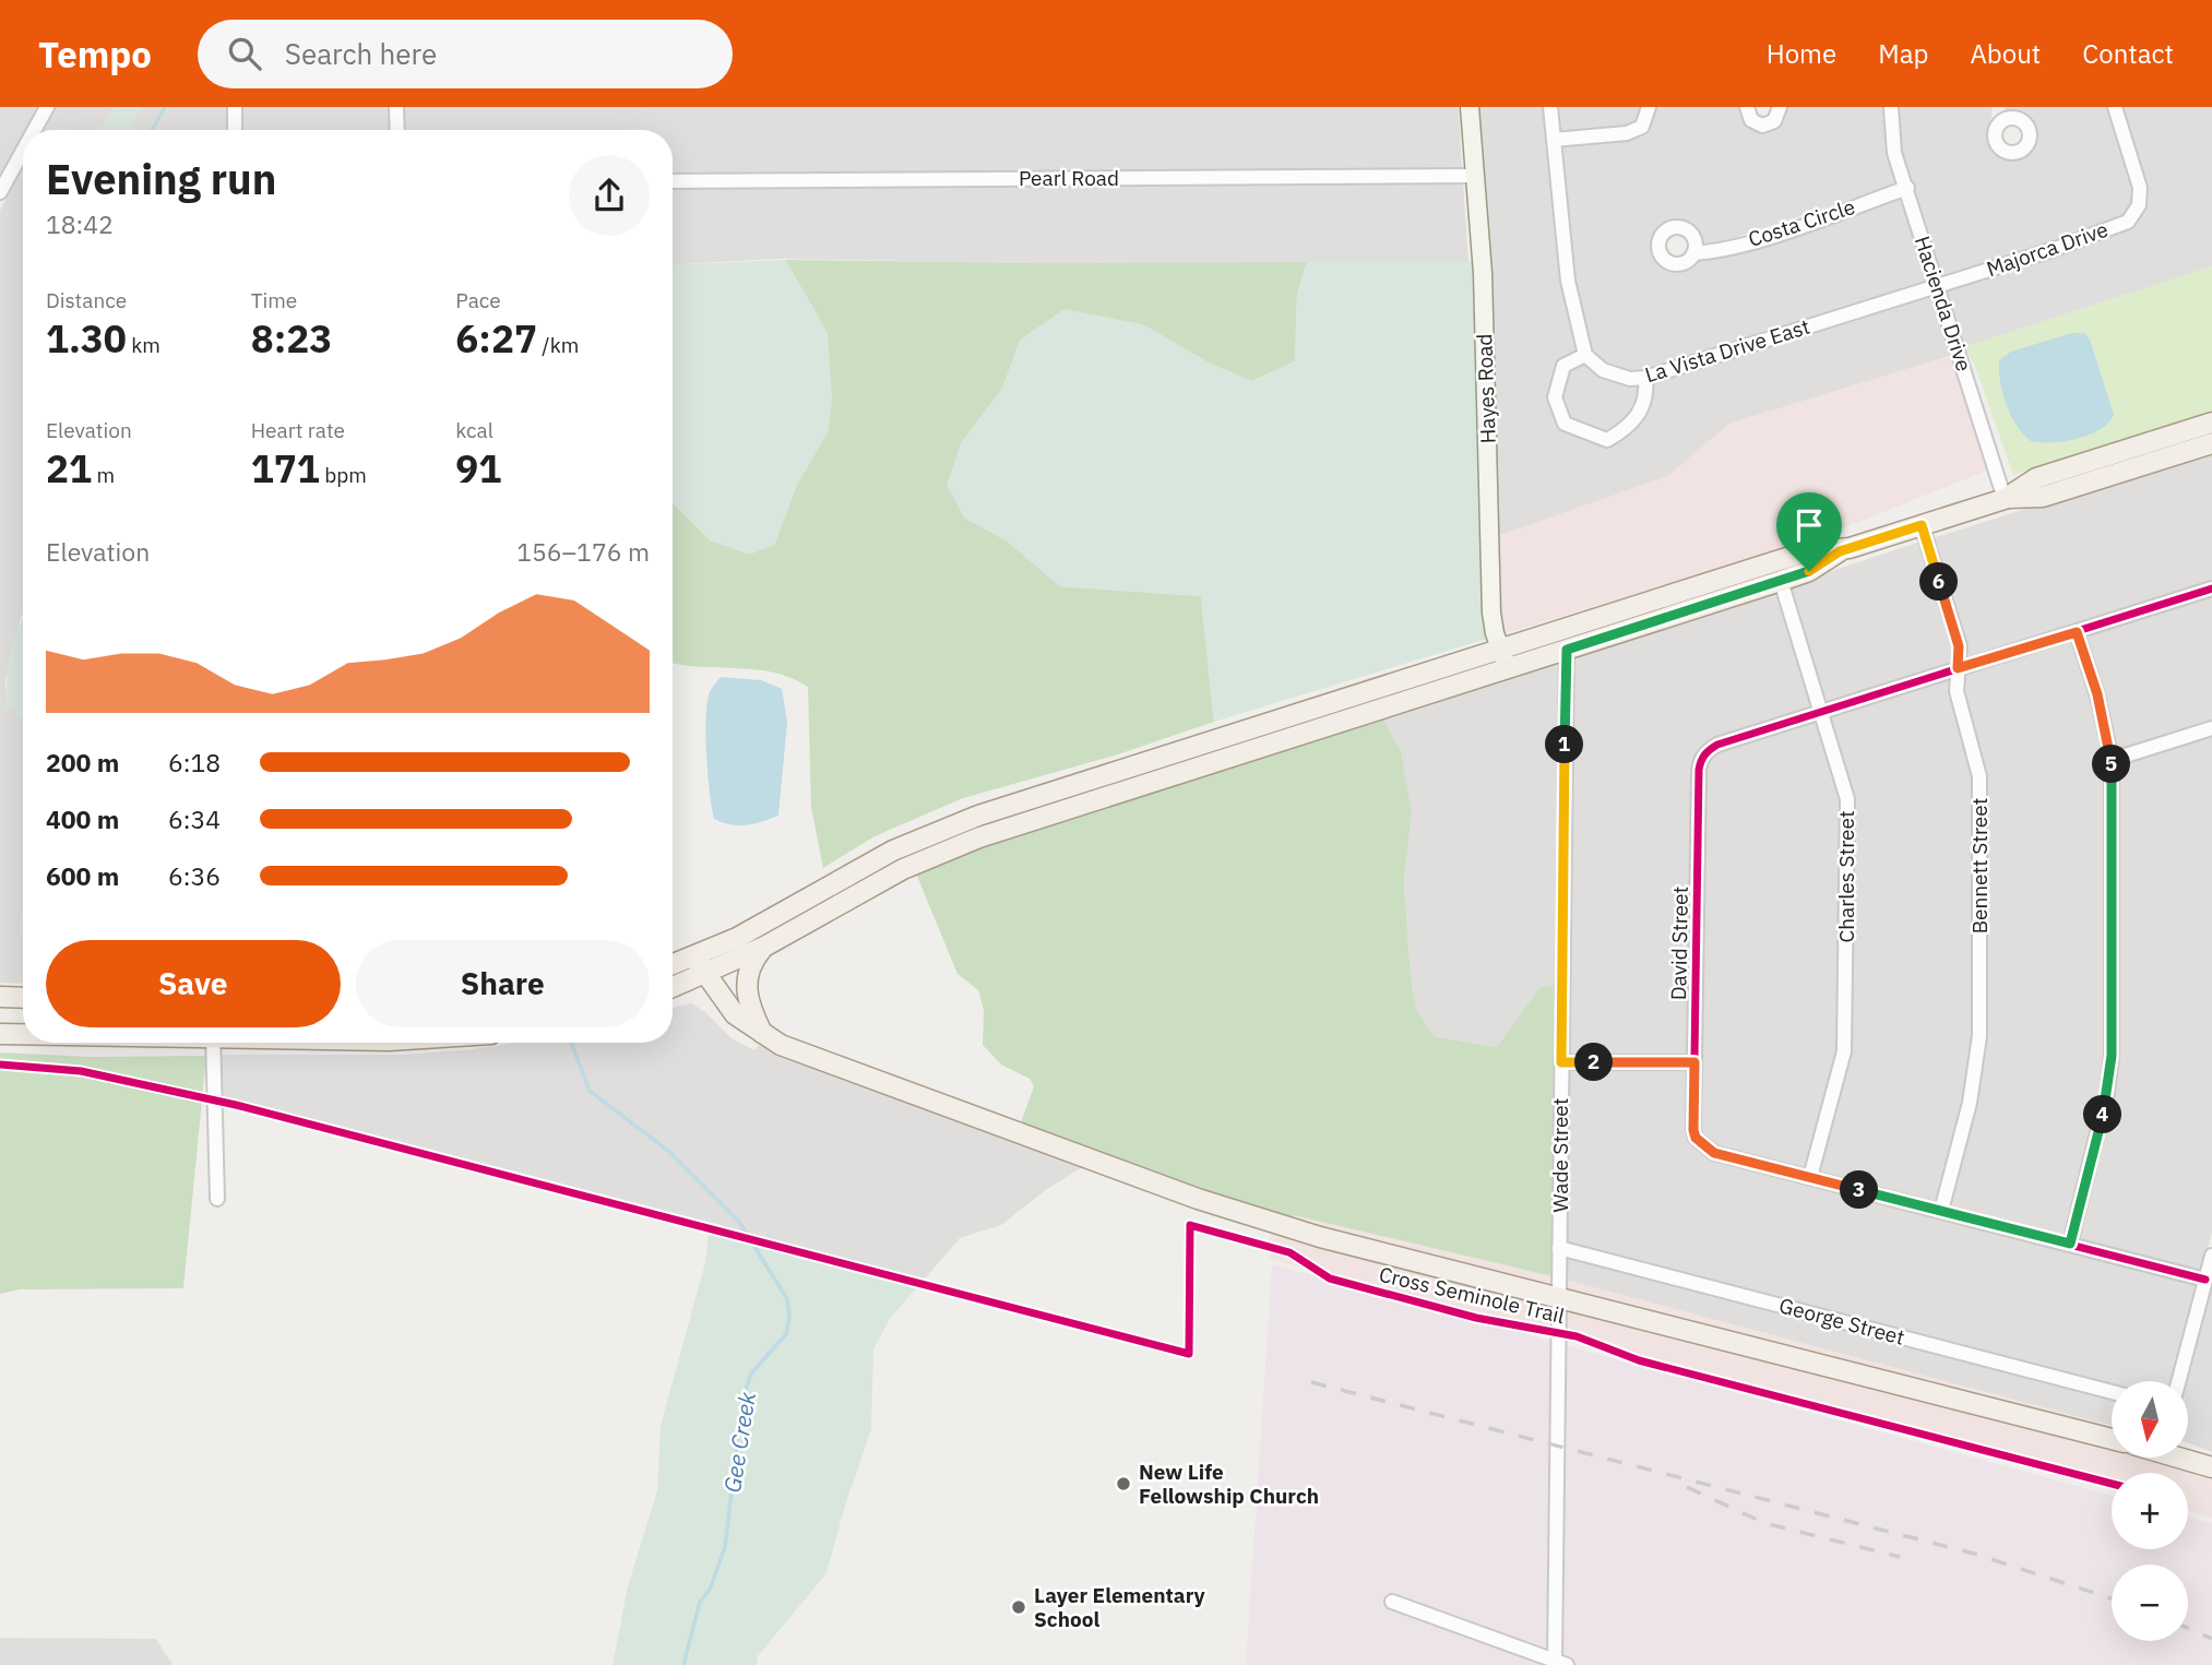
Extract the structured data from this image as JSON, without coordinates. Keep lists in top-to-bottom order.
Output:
{
  "streets": {
    "street": [
      "Pearl Road",
      "Costa Circle",
      "Majorca Drive",
      "Hacienda Drive",
      "La Vista Drive East",
      "Hayes Road",
      "Bennett Street",
      "Charles Street",
      "David Street",
      "Wade Street",
      "George Street"
    ],
    "cycle path": ["Cross Seminole Trail"]
  },
  "crossings": [
    ["Pearl Road", "Hayes Road"],
    ["Costa Circle", "Hacienda Drive"],
    ["Majorca Drive", "Hacienda Drive"],
    ["Majorca Drive", "La Vista Drive East"],
    ["Hacienda Drive", "La Vista Drive East"],
    ["Bennett Street", "David Street"],
    ["Charles Street", "David Street"],
    ["Wade Street", "George Street"]
  ],
  "water": ["Gee Creek"],
  "places": ["New Life Fellowship Church", "Layer Elementary School"],
  "north": "bottom",
  "page": {
    "header": "Tempo",
    "search": "Search here",
    "nav": [
      "Home",
      "Map",
      "About",
      "Contact"
    ],
    "heading": ["Evening run", "18:42"],
    "stats": [
      ["Distance", "1.30 km"],
      ["Time", "8:23"],
      ["Pace", "6:27 /km"],
      ["Elevation", "21 m"],
      ["Heart rate", "171 bpm"],
      ["kcal", "91"]
    ],
    "chart": ["Elevation", "156–176 m"],
    "pins": [
      "6",
      "1",
      "5",
      "2",
      "4",
      "3"
    ],
    "list": [
      {
        "name": "200 m",
        "note": "6:18"
      },
      {
        "name": "400 m",
        "note": "6:34"
      },
      {
        "name": "600 m",
        "note": "6:36"
      }
    ],
    "buttons": ["Save", "Share"],
    "map_buttons": ["+", "−"]
  }
}
